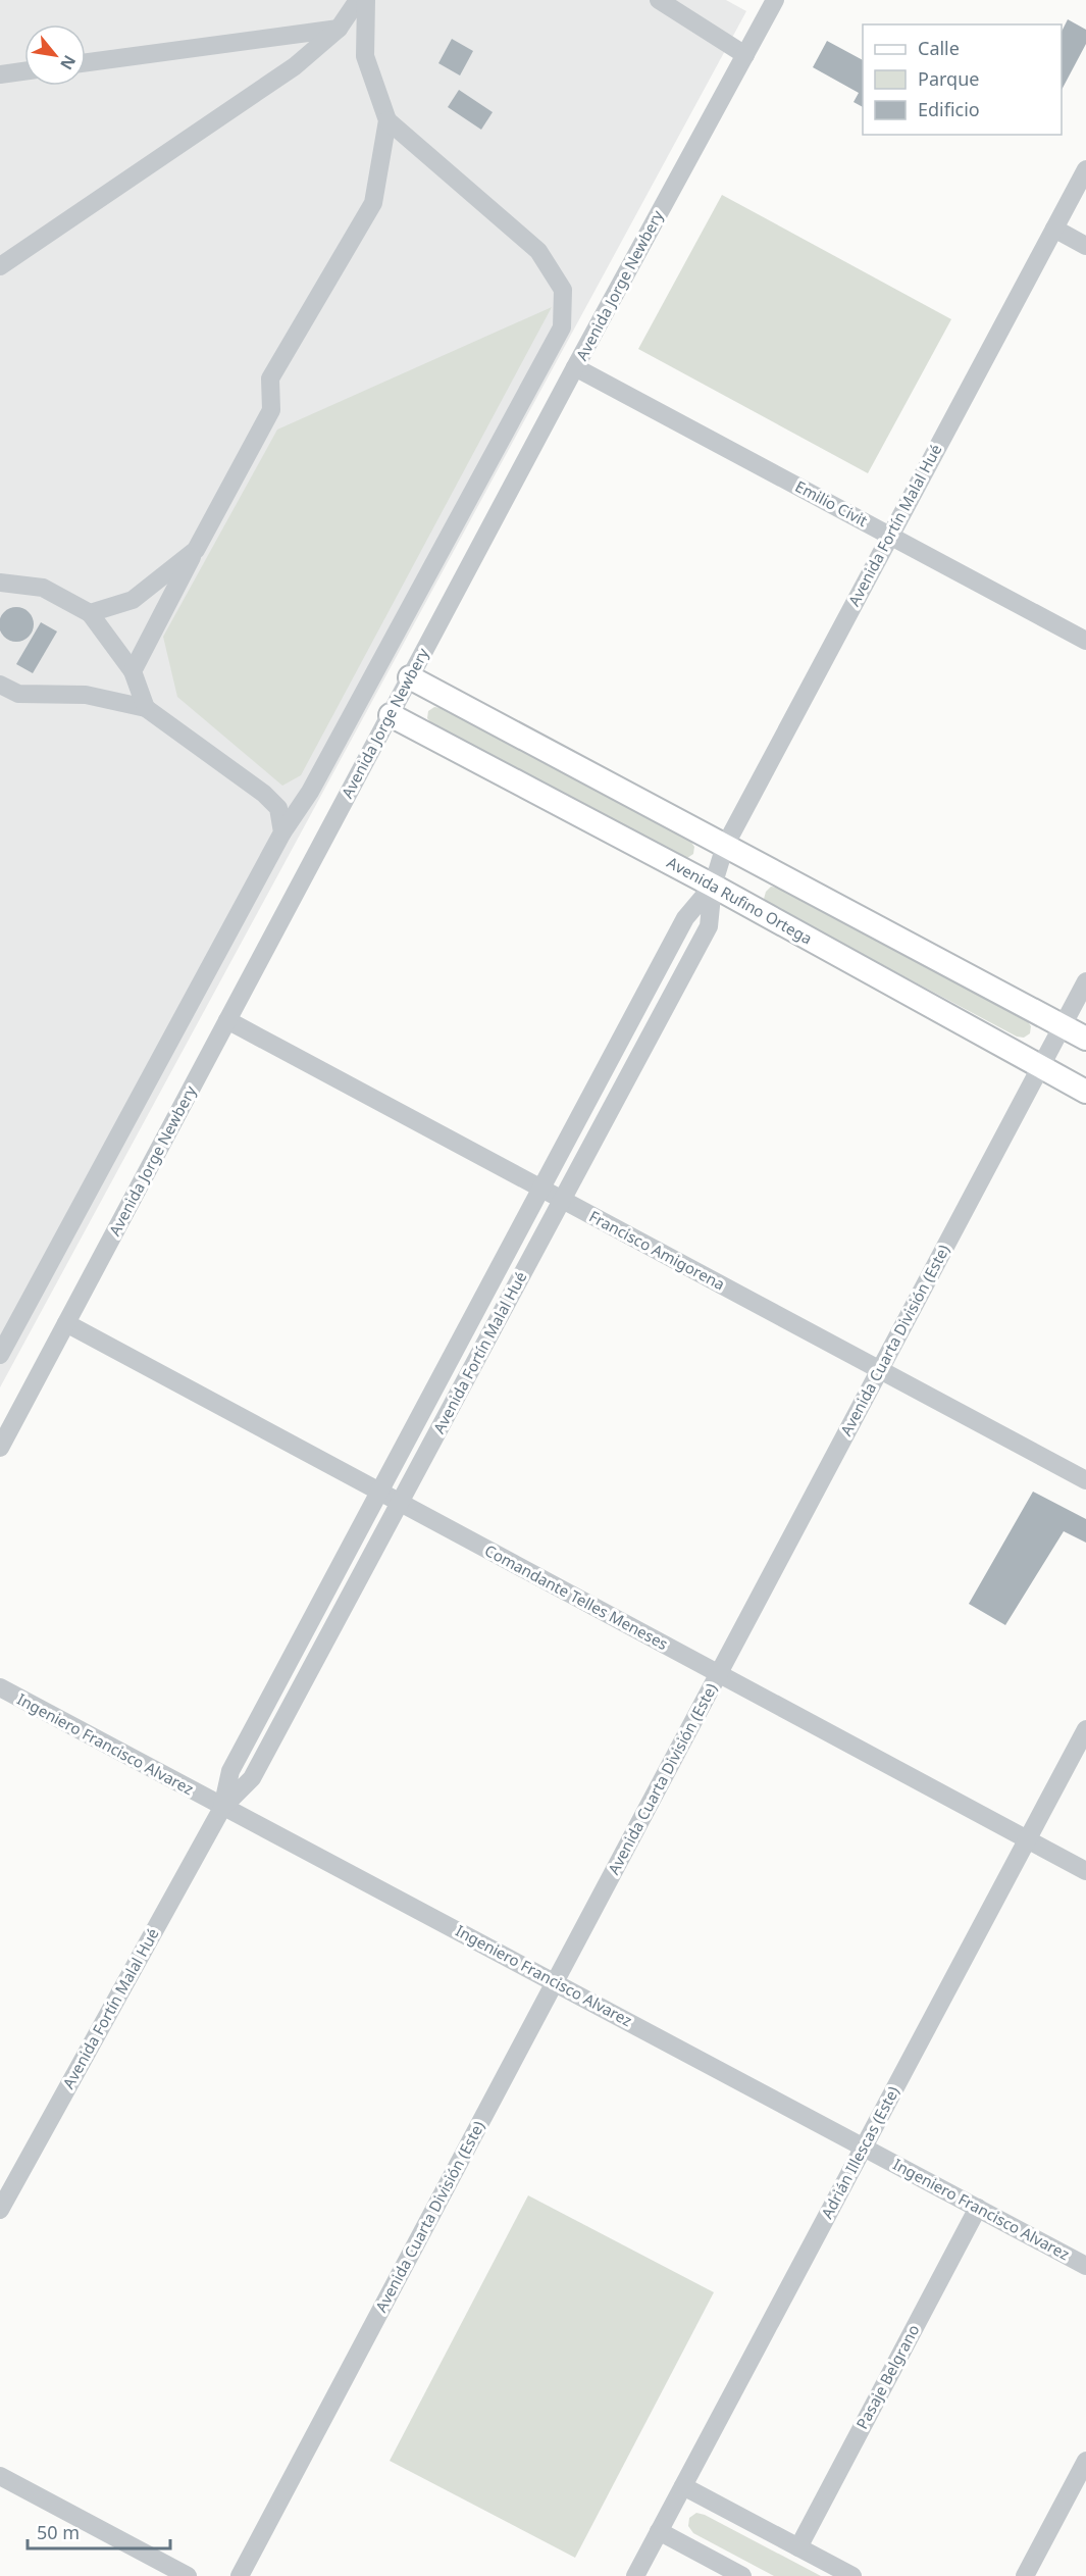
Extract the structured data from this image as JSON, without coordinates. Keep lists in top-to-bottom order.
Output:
{
  "streets": {
    "main road": ["Avenida Rufino Ortega"],
    "street": [
      "Avenida Jorge Newbery",
      "Emilio Civit",
      "Avenida Fortín Malal Hué",
      "Francisco Amigorena",
      "Avenida Cuarta División (Este)",
      "Comandante Telles Meneses",
      "Ingeniero Francisco Alvarez",
      "Adrián Illescas (Este)",
      "Pasaje Belgrano"
    ]
  },
  "crossings": [
    ["Avenida Jorge Newbery", "Emilio Civit"],
    ["Avenida Jorge Newbery", "Avenida Rufino Ortega"],
    ["Avenida Jorge Newbery", "Francisco Amigorena"],
    ["Avenida Jorge Newbery", "Comandante Telles Meneses"],
    ["Emilio Civit", "Avenida Fortín Malal Hué"],
    ["Avenida Fortín Malal Hué", "Avenida Rufino Ortega"],
    ["Avenida Fortín Malal Hué", "Francisco Amigorena"],
    ["Avenida Fortín Malal Hué", "Comandante Telles Meneses"],
    ["Avenida Fortín Malal Hué", "Ingeniero Francisco Alvarez"],
    ["Avenida Rufino Ortega", "Avenida Cuarta División (Este)"],
    ["Francisco Amigorena", "Avenida Cuarta División (Este)"],
    ["Avenida Cuarta División (Este)", "Comandante Telles Meneses"],
    ["Avenida Cuarta División (Este)", "Ingeniero Francisco Alvarez"],
    ["Comandante Telles Meneses", "Adrián Illescas (Este)"],
    ["Ingeniero Francisco Alvarez", "Adrián Illescas (Este)"],
    ["Ingeniero Francisco Alvarez", "Pasaje Belgrano"]
  ],
  "legend": ["Calle", "Parque", "Edificio"],
  "scale_bar": "50 m",
  "north": "bottom right"
}
